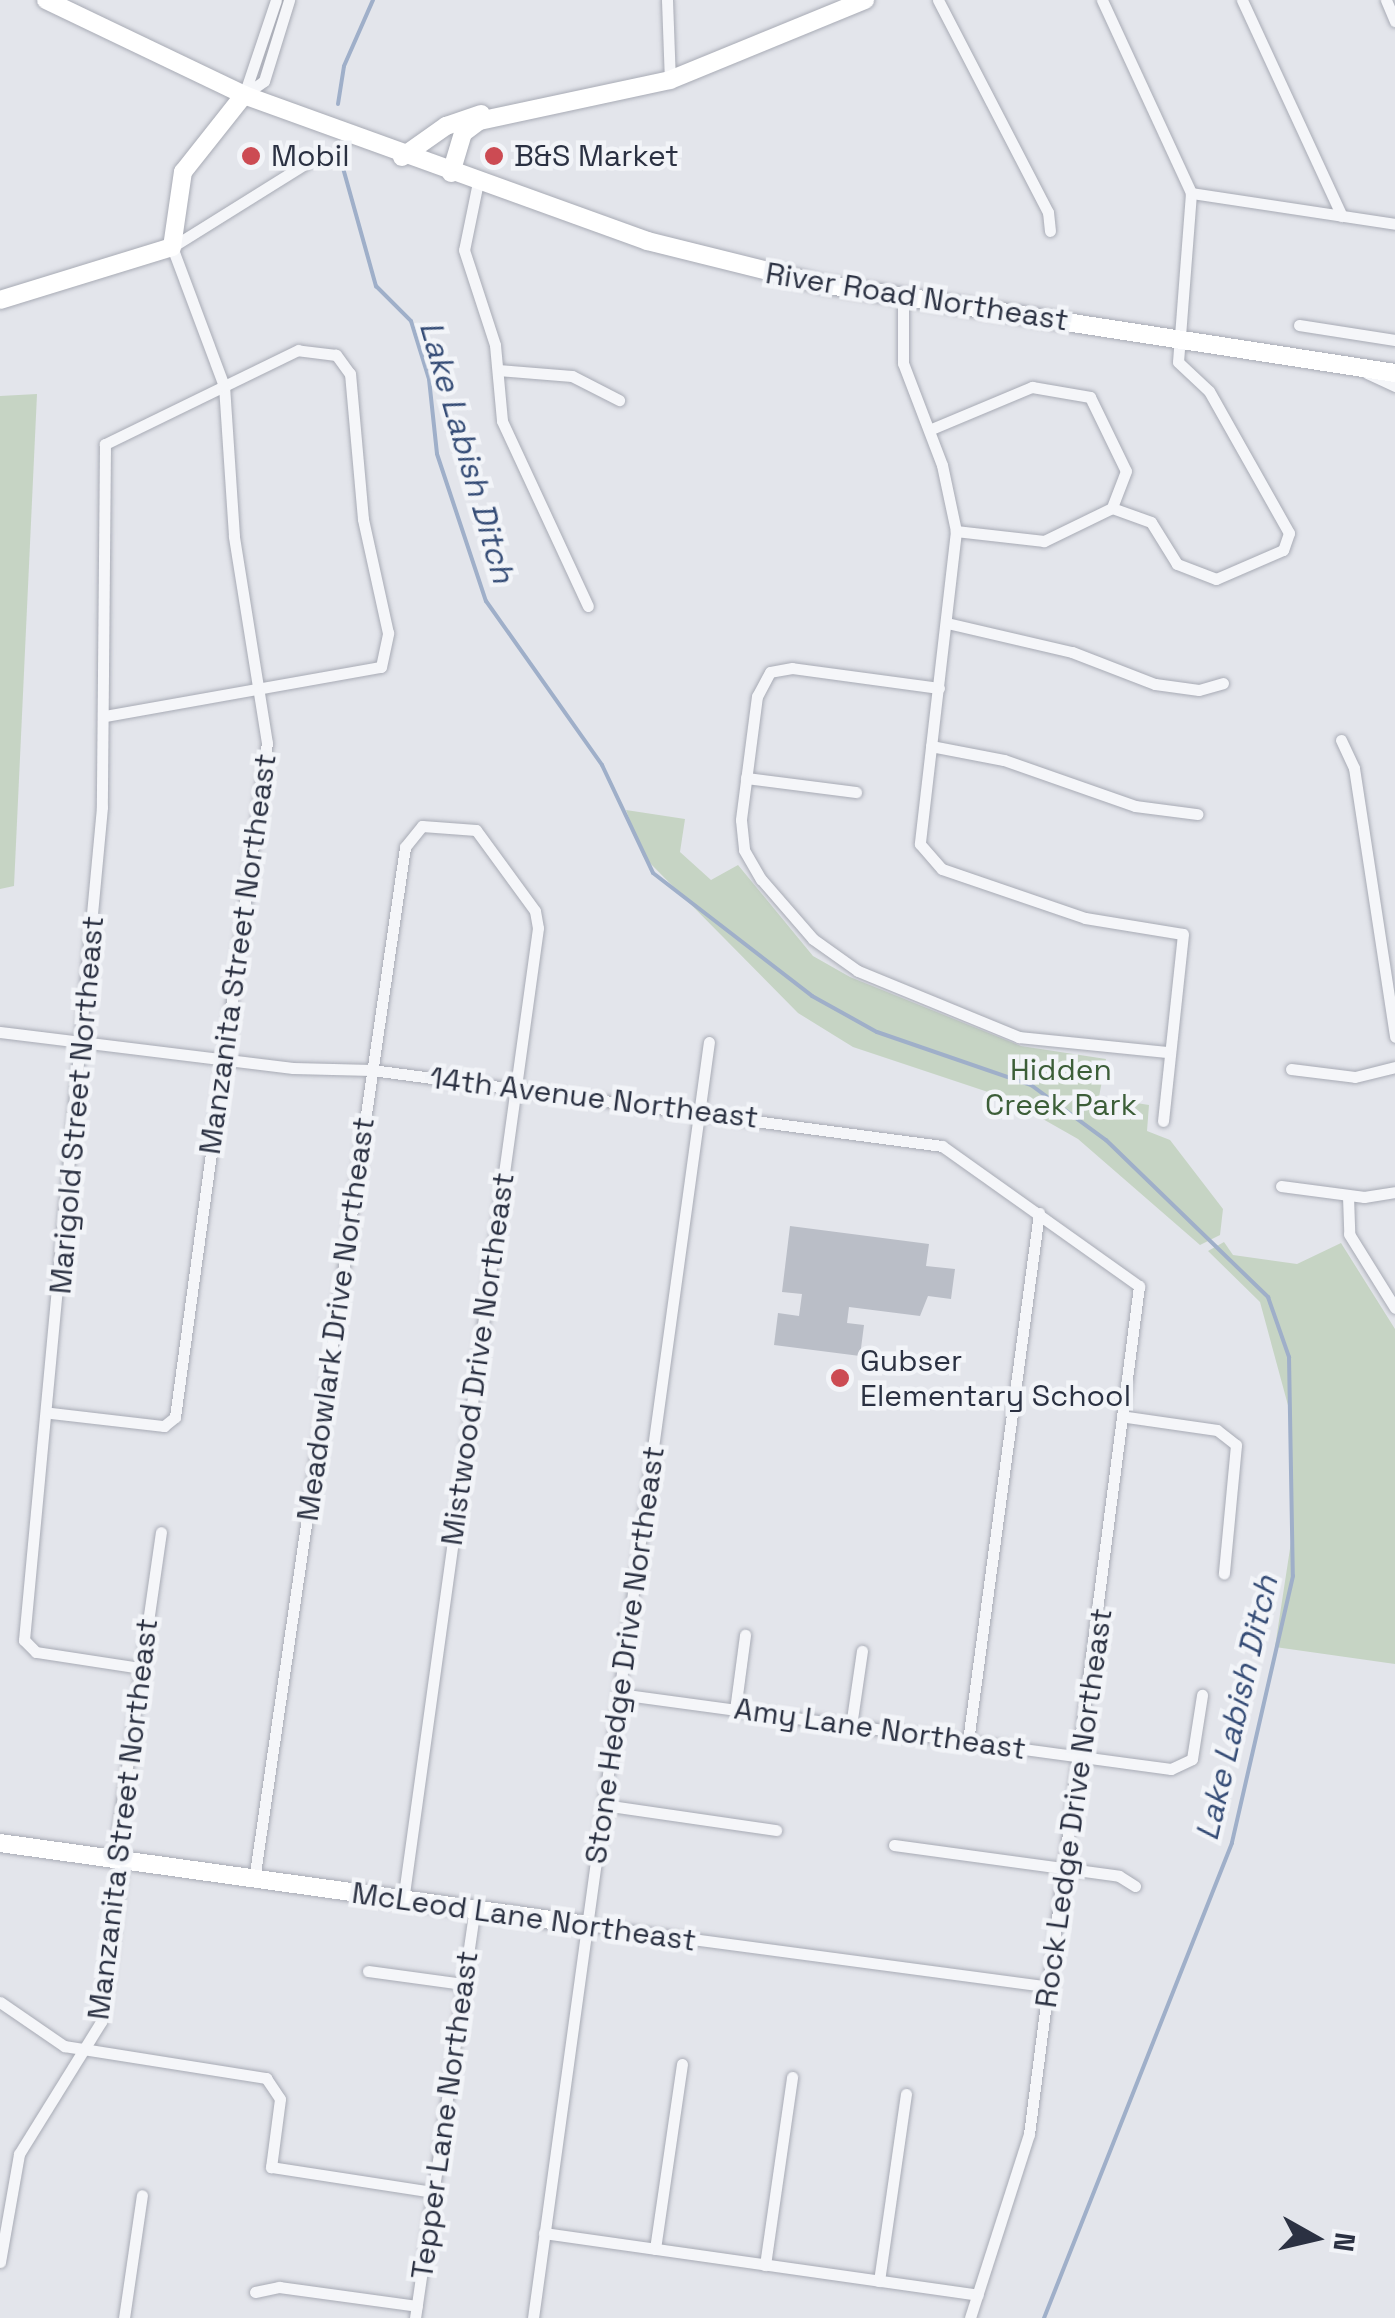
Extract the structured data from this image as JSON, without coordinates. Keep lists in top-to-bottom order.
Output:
{
  "streets": {
    "main road": ["River Road Northeast", "Manzanita Street Northeast", "McLeod Lane Northeast"],
    "street": [
      "14th Avenue Northeast",
      "Marigold Street Northeast",
      "Meadowlark Drive Northeast",
      "Mistwood Drive Northeast",
      "Stone Hedge Drive Northeast",
      "Amy Lane Northeast",
      "Rock Ledge Drive Northeast",
      "Tepper Lane Northeast"
    ]
  },
  "crossings": [
    ["River Road Northeast", "Manzanita Street Northeast"],
    ["Manzanita Street Northeast", "14th Avenue Northeast"],
    ["Manzanita Street Northeast", "Marigold Street Northeast"],
    ["Manzanita Street Northeast", "McLeod Lane Northeast"],
    ["14th Avenue Northeast", "Marigold Street Northeast"],
    ["14th Avenue Northeast", "Meadowlark Drive Northeast"],
    ["14th Avenue Northeast", "Mistwood Drive Northeast"],
    ["14th Avenue Northeast", "Stone Hedge Drive Northeast"],
    ["14th Avenue Northeast", "Rock Ledge Drive Northeast"],
    ["Meadowlark Drive Northeast", "Mistwood Drive Northeast"],
    ["Meadowlark Drive Northeast", "McLeod Lane Northeast"],
    ["Mistwood Drive Northeast", "McLeod Lane Northeast"],
    ["Stone Hedge Drive Northeast", "Amy Lane Northeast"],
    ["Stone Hedge Drive Northeast", "McLeod Lane Northeast"],
    ["Amy Lane Northeast", "Rock Ledge Drive Northeast"],
    ["Rock Ledge Drive Northeast", "McLeod Lane Northeast"],
    ["McLeod Lane Northeast", "Tepper Lane Northeast"]
  ],
  "water": ["Lake Labish Ditch"],
  "parks": ["Hidden Creek Park"],
  "places": ["Mobil", "B&S Market", "Gubser Elementary School"],
  "north": "right"
}
